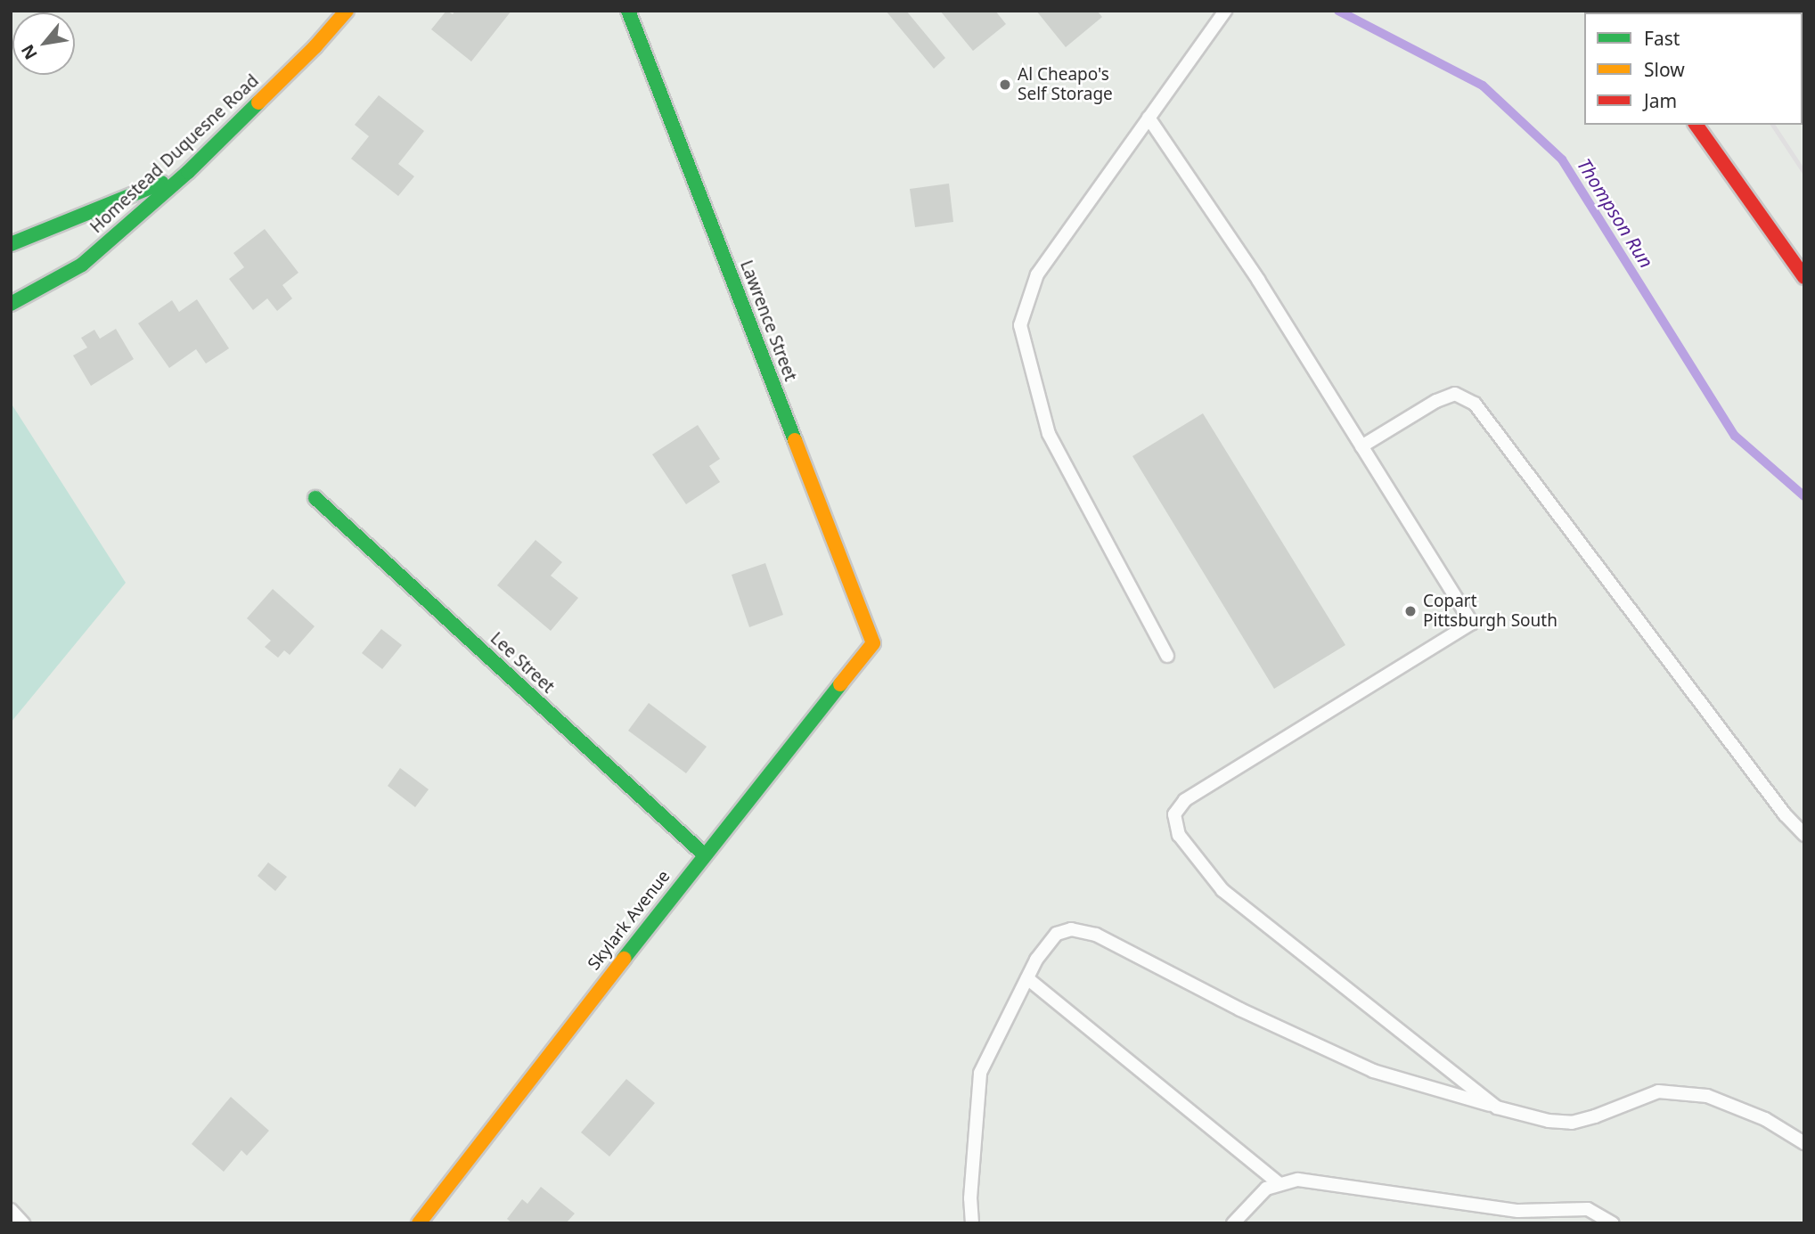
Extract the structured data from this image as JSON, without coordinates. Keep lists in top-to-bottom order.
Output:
{
  "streets": {
    "street": [
      "Homestead Duquesne Road",
      "Lawrence Street",
      "Lee Street",
      "Skylark Avenue"
    ]
  },
  "crossings": [
    ["Lawrence Street", "Skylark Avenue"],
    ["Lee Street", "Skylark Avenue"]
  ],
  "water": ["Thompson Run"],
  "places": ["Al Cheapo's Self Storage", "Copart Pittsburgh South"],
  "legend": ["Fast", "Slow", "Jam"],
  "north": "bottom left"
}
